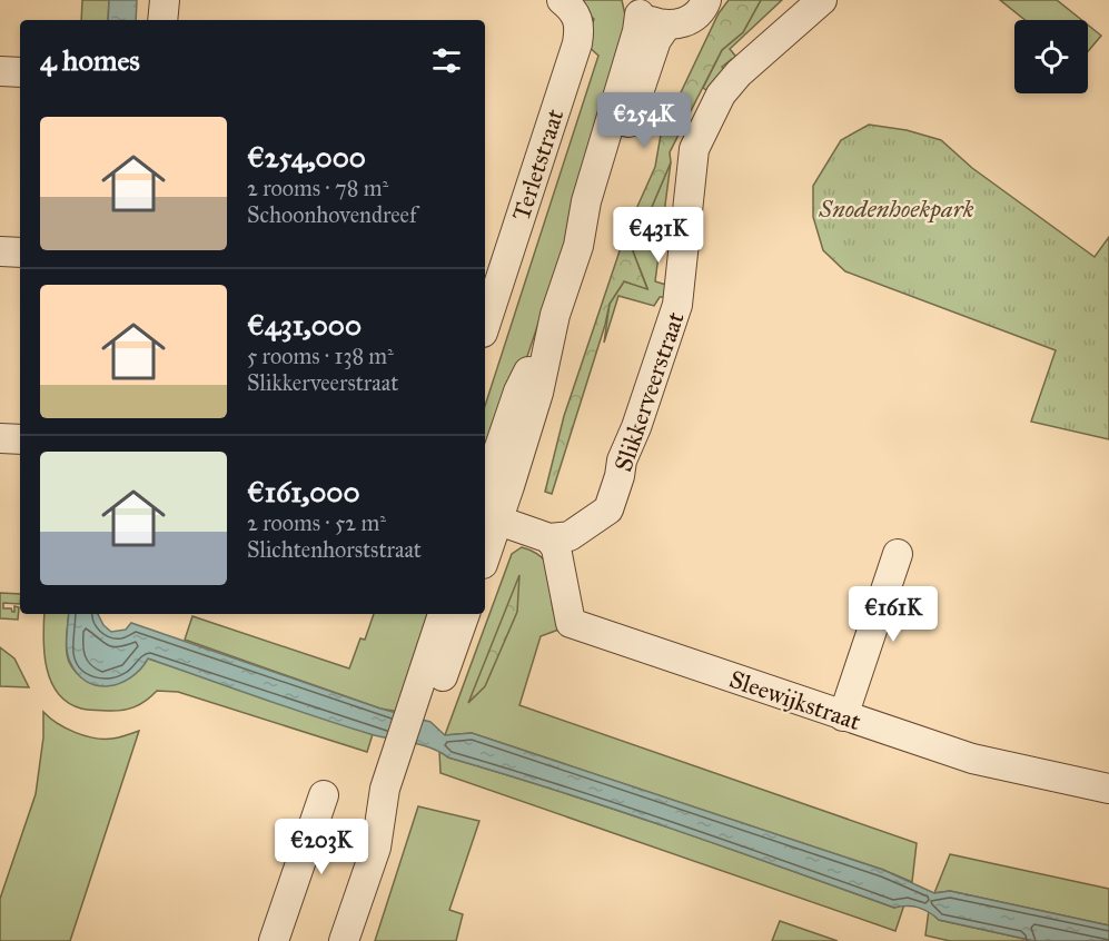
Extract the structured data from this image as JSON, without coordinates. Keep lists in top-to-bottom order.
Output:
{
  "streets": {
    "street": ["Terletstraat", "Slikkerveerstraat", "Sleewijkstraat"]
  },
  "crossings": [
    ["Slikkerveerstraat", "Sleewijkstraat"]
  ],
  "parks": ["Snodenhoekpark"],
  "page": {
    "heading": "4 homes",
    "price": [
      "€254K",
      "€431K",
      "€161K",
      "€203K"
    ],
    "list": [
      {
        "name": "€254,000",
        "note": "2 rooms · 78 m² · Schoonhovendreef"
      },
      {
        "name": "€431,000",
        "note": "5 rooms · 138 m² · Slikkerveerstraat"
      },
      {
        "name": "€161,000",
        "note": "2 rooms · 52 m² · Slichtenhorststraat"
      }
    ]
  }
}
